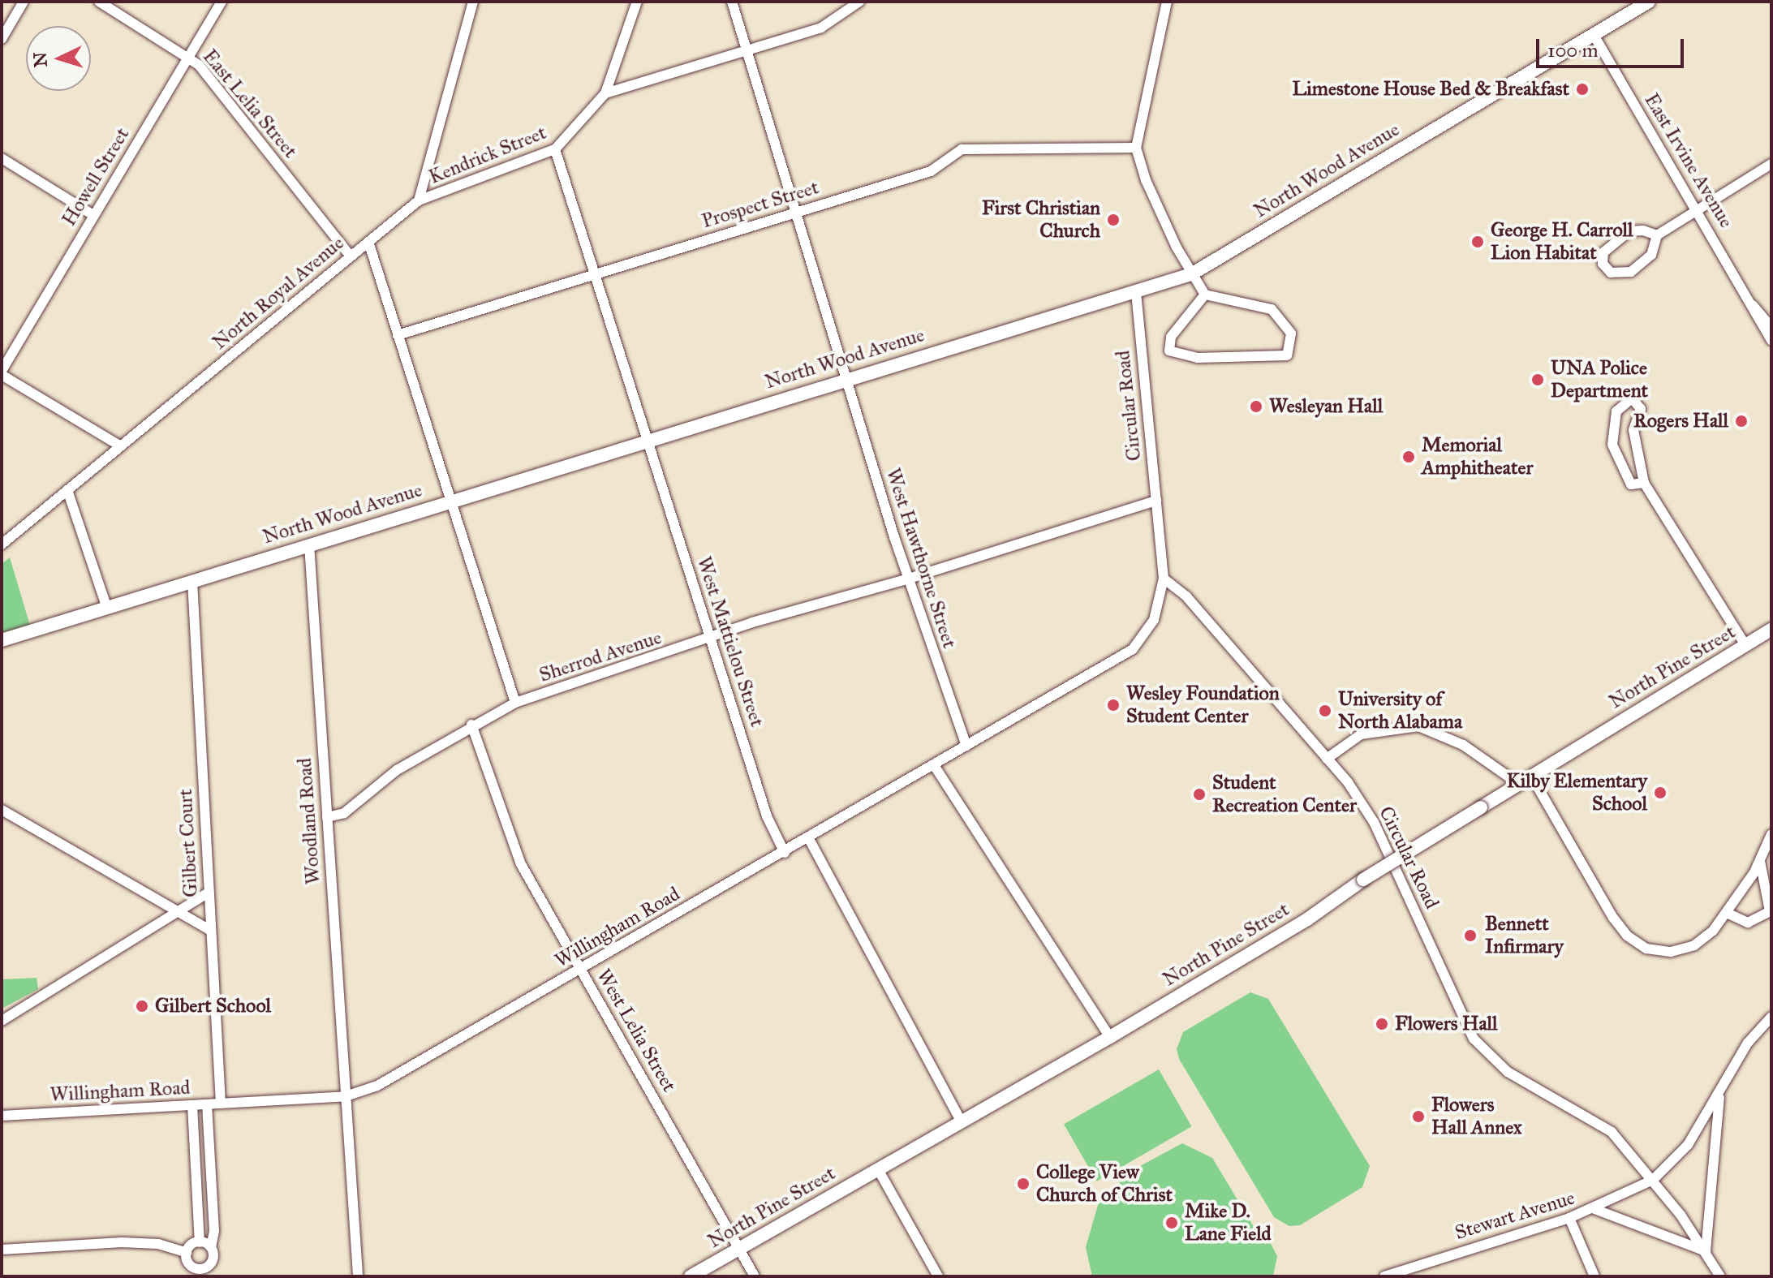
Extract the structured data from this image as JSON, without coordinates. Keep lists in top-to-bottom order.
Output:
{
  "streets": {
    "main road": ["North Wood Avenue", "North Pine Street"],
    "street": [
      "East Lelia Street",
      "Kendrick Street",
      "East Irvine Avenue",
      "Howell Street",
      "Prospect Street",
      "North Royal Avenue",
      "Circular Road",
      "West Hawthorne Street",
      "West Mattielou Street",
      "Sherrod Avenue",
      "Woodland Road",
      "Gilbert Court",
      "Willingham Road",
      "West Lelia Street",
      "Stewart Avenue"
    ]
  },
  "crossings": [
    ["East Lelia Street", "Howell Street"],
    ["East Lelia Street", "North Royal Avenue"],
    ["Kendrick Street", "North Royal Avenue"],
    ["Kendrick Street", "West Mattielou Street"],
    ["East Irvine Avenue", "North Wood Avenue"],
    ["North Wood Avenue", "Circular Road"],
    ["North Wood Avenue", "West Hawthorne Street"],
    ["North Wood Avenue", "West Mattielou Street"],
    ["North Wood Avenue", "Woodland Road"],
    ["North Wood Avenue", "Gilbert Court"],
    ["Prospect Street", "West Hawthorne Street"],
    ["Prospect Street", "West Mattielou Street"],
    ["Circular Road", "Sherrod Avenue"],
    ["Circular Road", "Willingham Road"],
    ["Circular Road", "Stewart Avenue"],
    ["West Hawthorne Street", "Sherrod Avenue"],
    ["West Hawthorne Street", "Willingham Road"],
    ["West Mattielou Street", "Sherrod Avenue"],
    ["West Mattielou Street", "Willingham Road"],
    ["Sherrod Avenue", "Woodland Road"],
    ["Sherrod Avenue", "West Lelia Street"],
    ["North Pine Street", "West Lelia Street"],
    ["Woodland Road", "Willingham Road"],
    ["Gilbert Court", "Willingham Road"],
    ["Willingham Road", "West Lelia Street"]
  ],
  "places": [
    "Limestone House Bed & Breakfast",
    "First Christian Church",
    "George H. Carroll Lion Habitat",
    "UNA Police Department",
    "Wesleyan Hall",
    "Rogers Hall",
    "Memorial Amphitheater",
    "Wesley Foundation Student Center",
    "University of North Alabama",
    "Kilby Elementary School",
    "Student Recreation Center",
    "Bennett Infirmary",
    "Gilbert School",
    "Flowers Hall",
    "Flowers Hall Annex",
    "College View Church of Christ",
    "Mike D. Lane Field"
  ],
  "scale_bar": "100 m",
  "north": "left"
}
